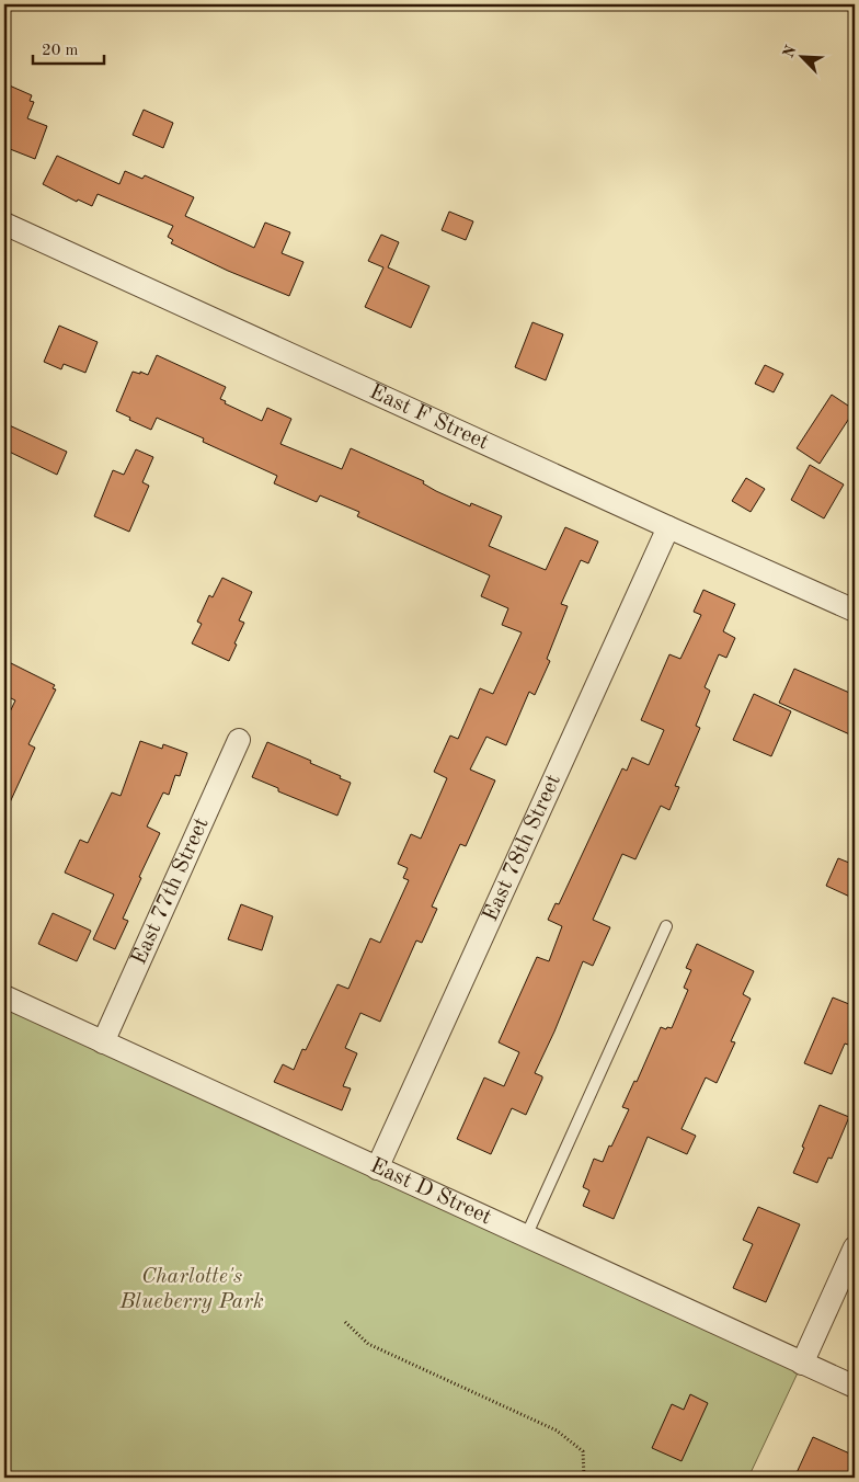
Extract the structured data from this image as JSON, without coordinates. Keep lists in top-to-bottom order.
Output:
{
  "streets": {
    "street": [
      "East F Street",
      "East 78th Street",
      "East 77th Street",
      "East D Street"
    ]
  },
  "crossings": [
    ["East F Street", "East 78th Street"],
    ["East 78th Street", "East D Street"],
    ["East 77th Street", "East D Street"]
  ],
  "parks": ["Charlotte's Blueberry Park"],
  "scale_bar": "20 m",
  "north": "top left"
}
